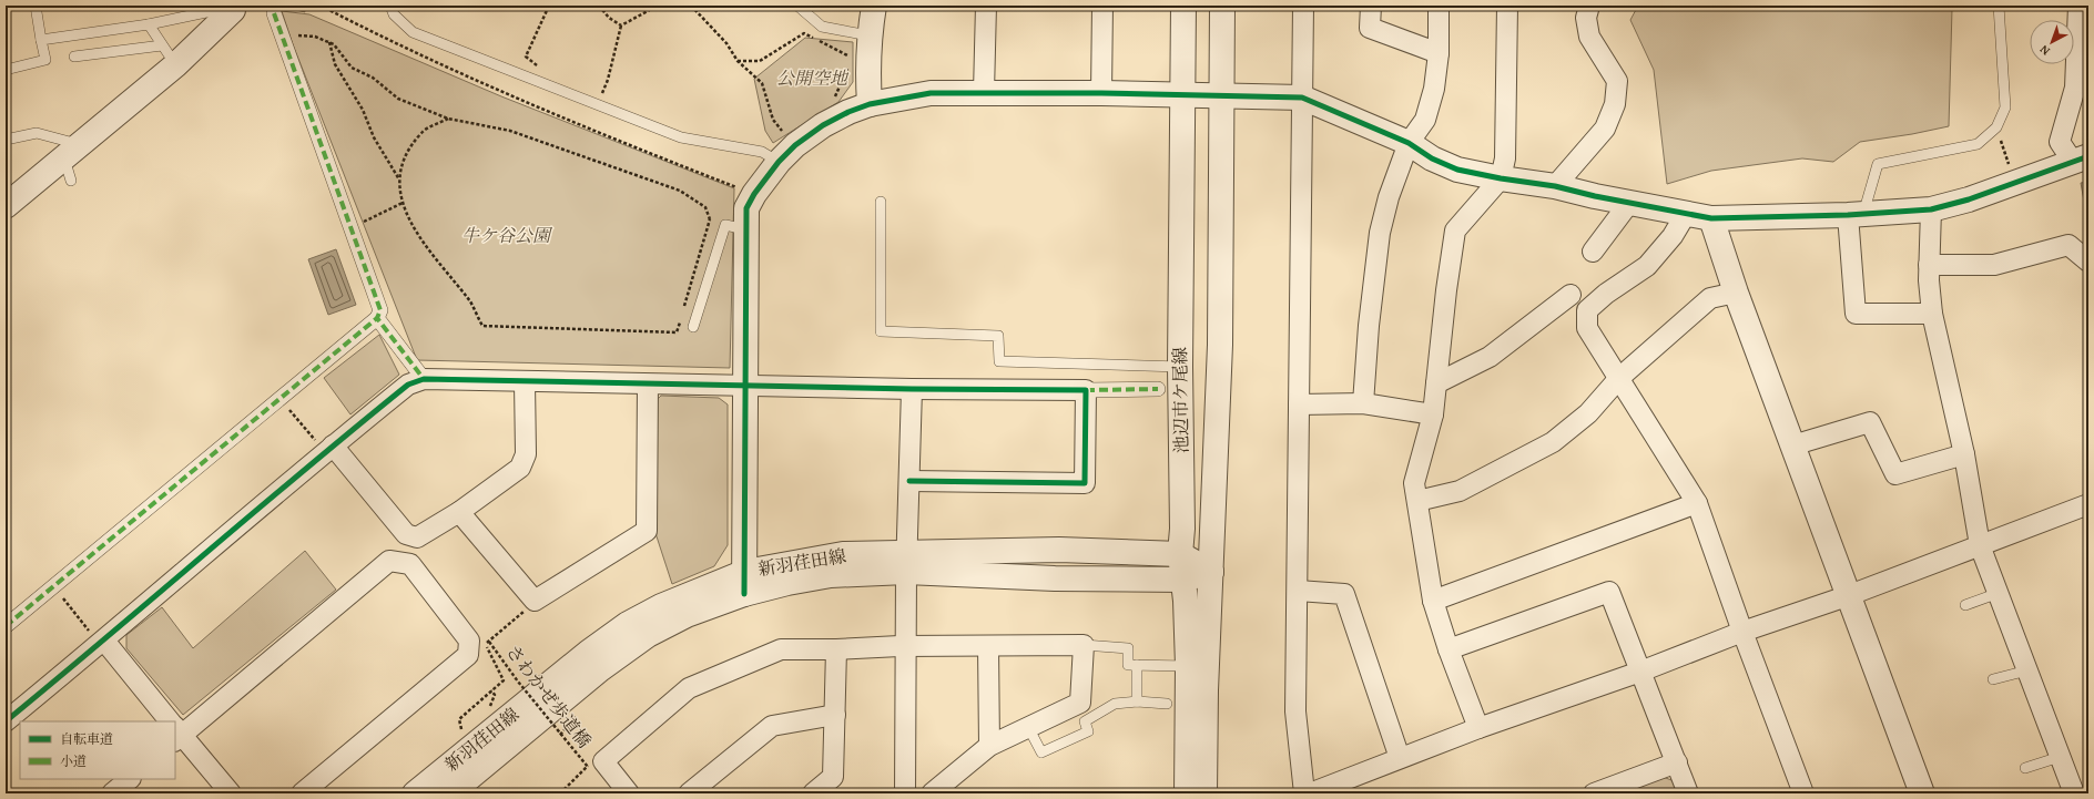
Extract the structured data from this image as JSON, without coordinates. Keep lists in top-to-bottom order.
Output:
{
  "streets": {
    "street": ["池辺市ケ尾線", "新羽荏田線"],
    "path": ["さわかぜ歩道橋"]
  },
  "crossings": [
    ["池辺市ケ尾線", "新羽荏田線"]
  ],
  "parks": ["公開空地", "牛ケ谷公園"],
  "legend": ["自転車道", "小道"],
  "north": "bottom left"
}
